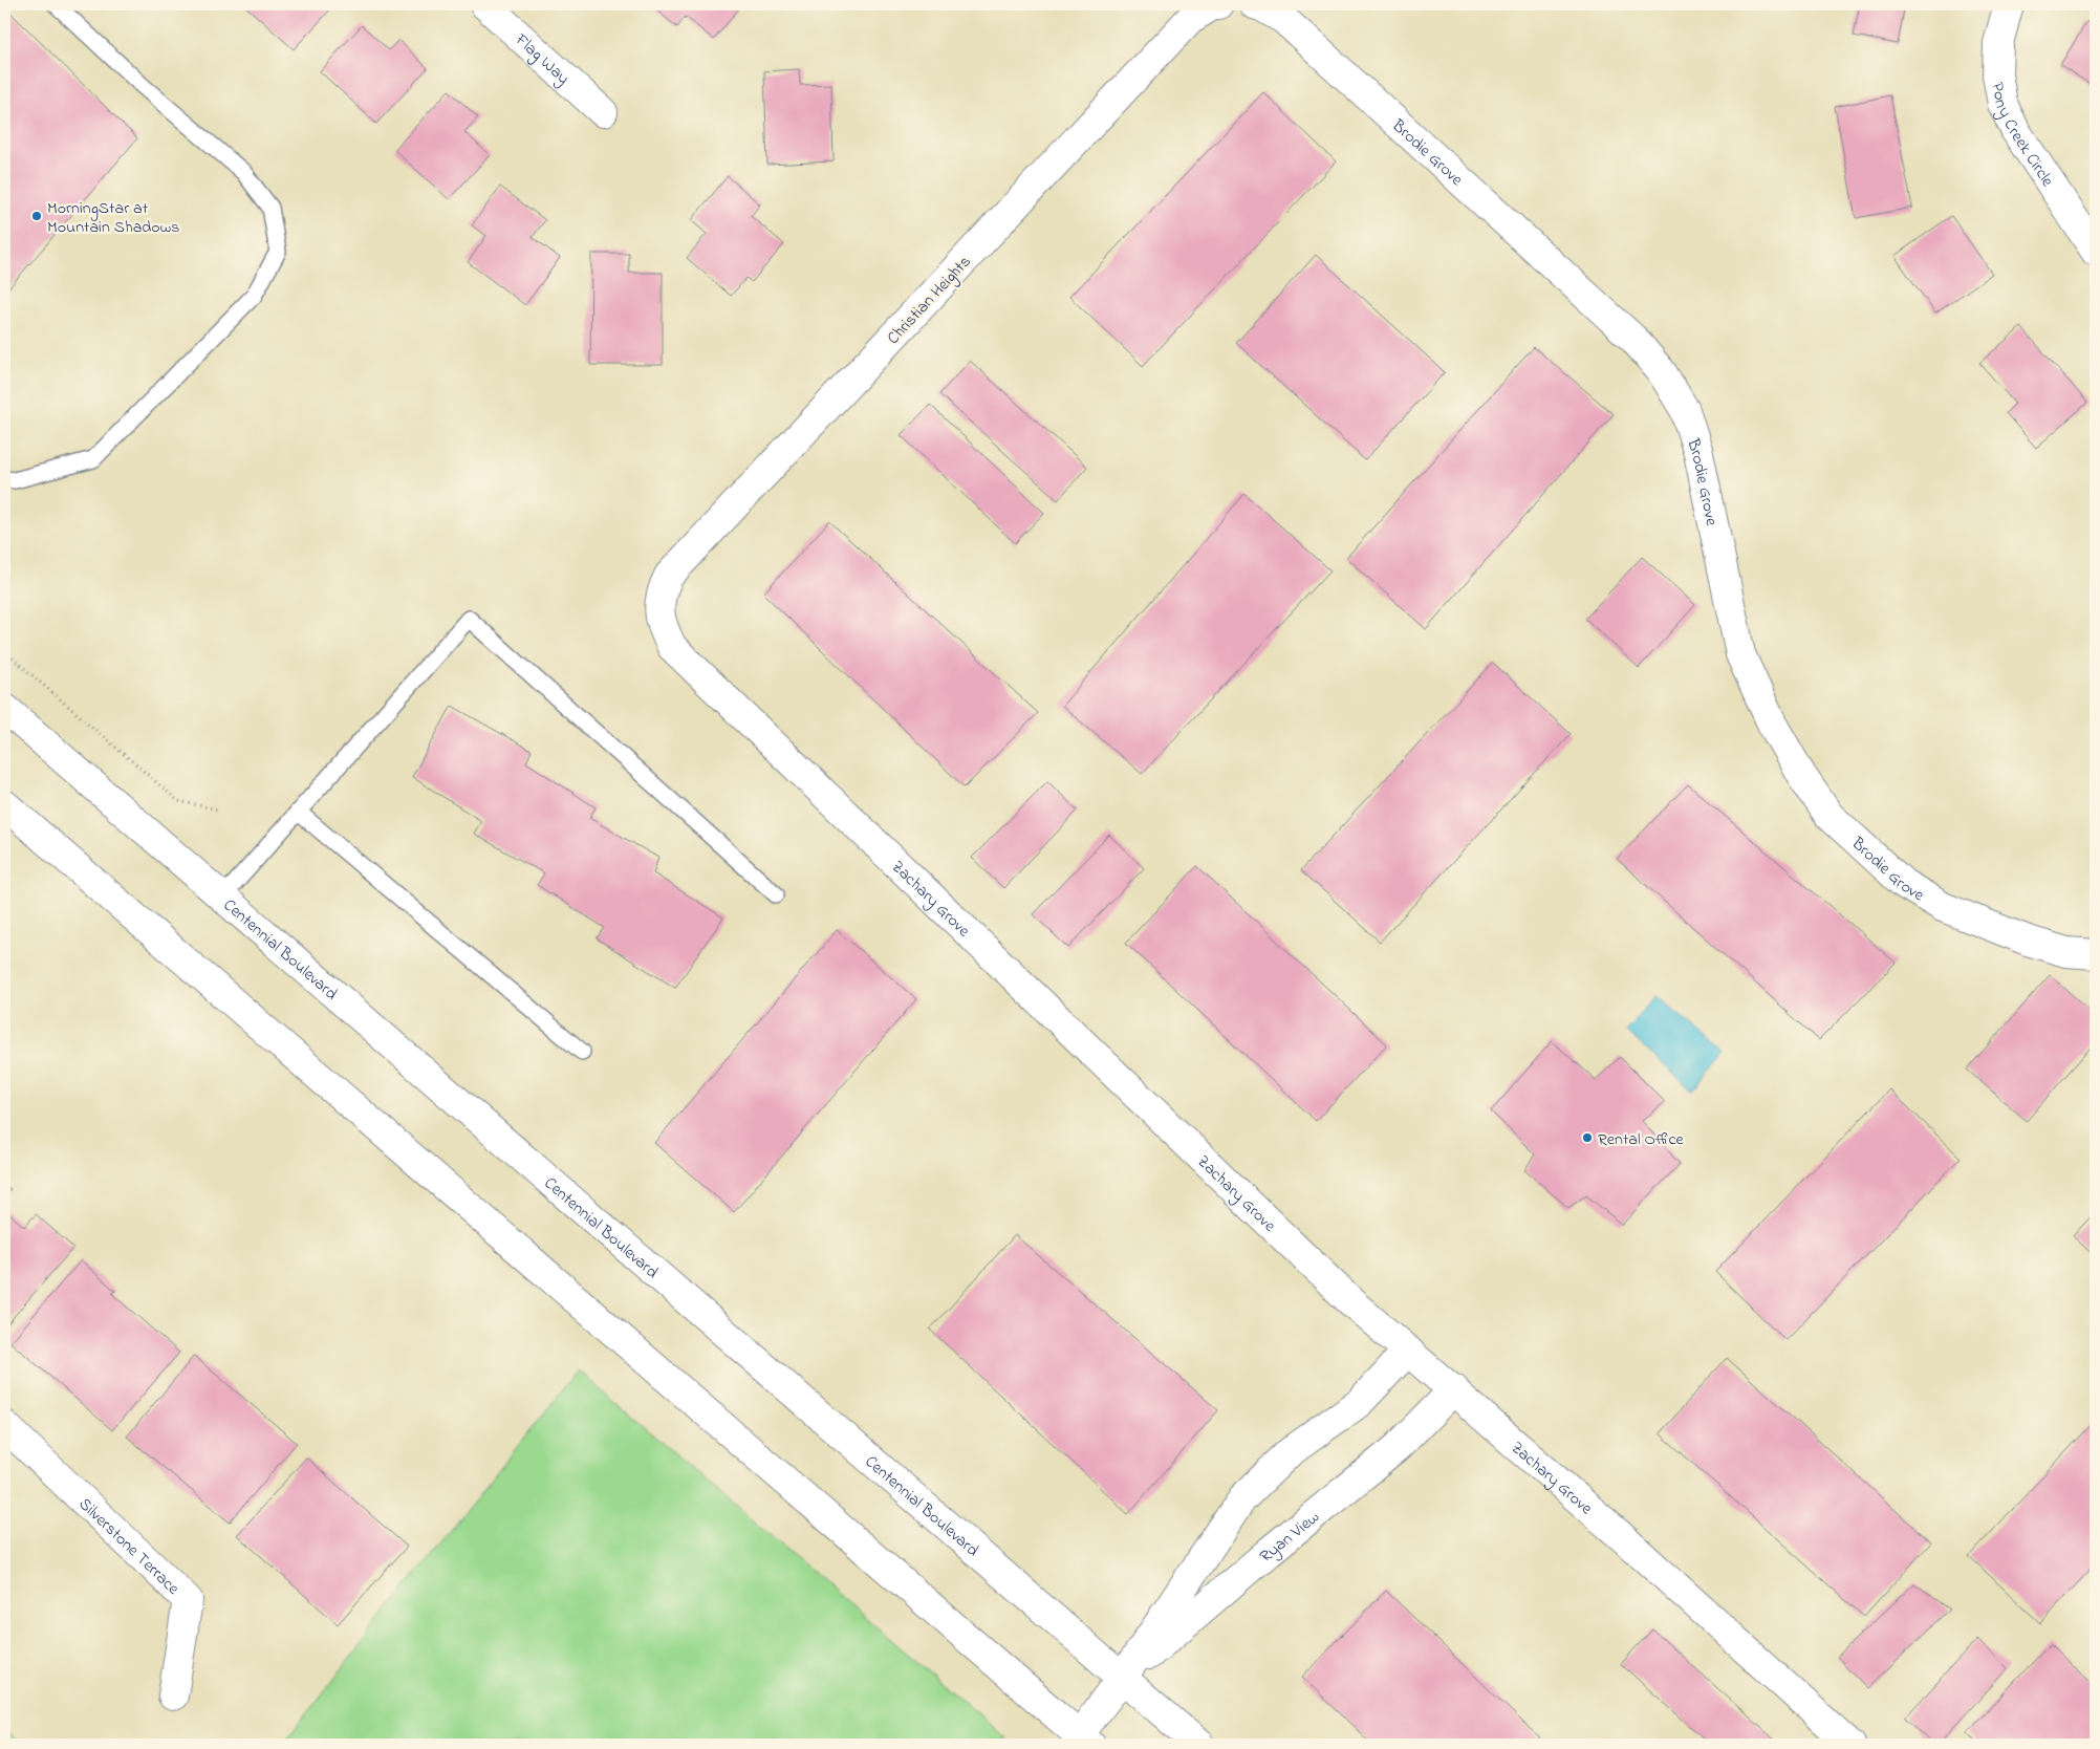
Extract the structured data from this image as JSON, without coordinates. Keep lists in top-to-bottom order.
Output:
{
  "streets": {
    "street": [
      "Flag Way",
      "Pony Creek Circle",
      "Brodie Grove",
      "Christian Heights",
      "Zachary Grove",
      "Centennial Boulevard",
      "Ryan View",
      "Silverstone Terrace"
    ]
  },
  "crossings": [
    ["Christian Heights", "Zachary Grove"],
    ["Zachary Grove", "Ryan View"],
    ["Centennial Boulevard", "Ryan View"]
  ],
  "places": ["MorningStar at Mountain Shadows", "Rental Office"]
}
